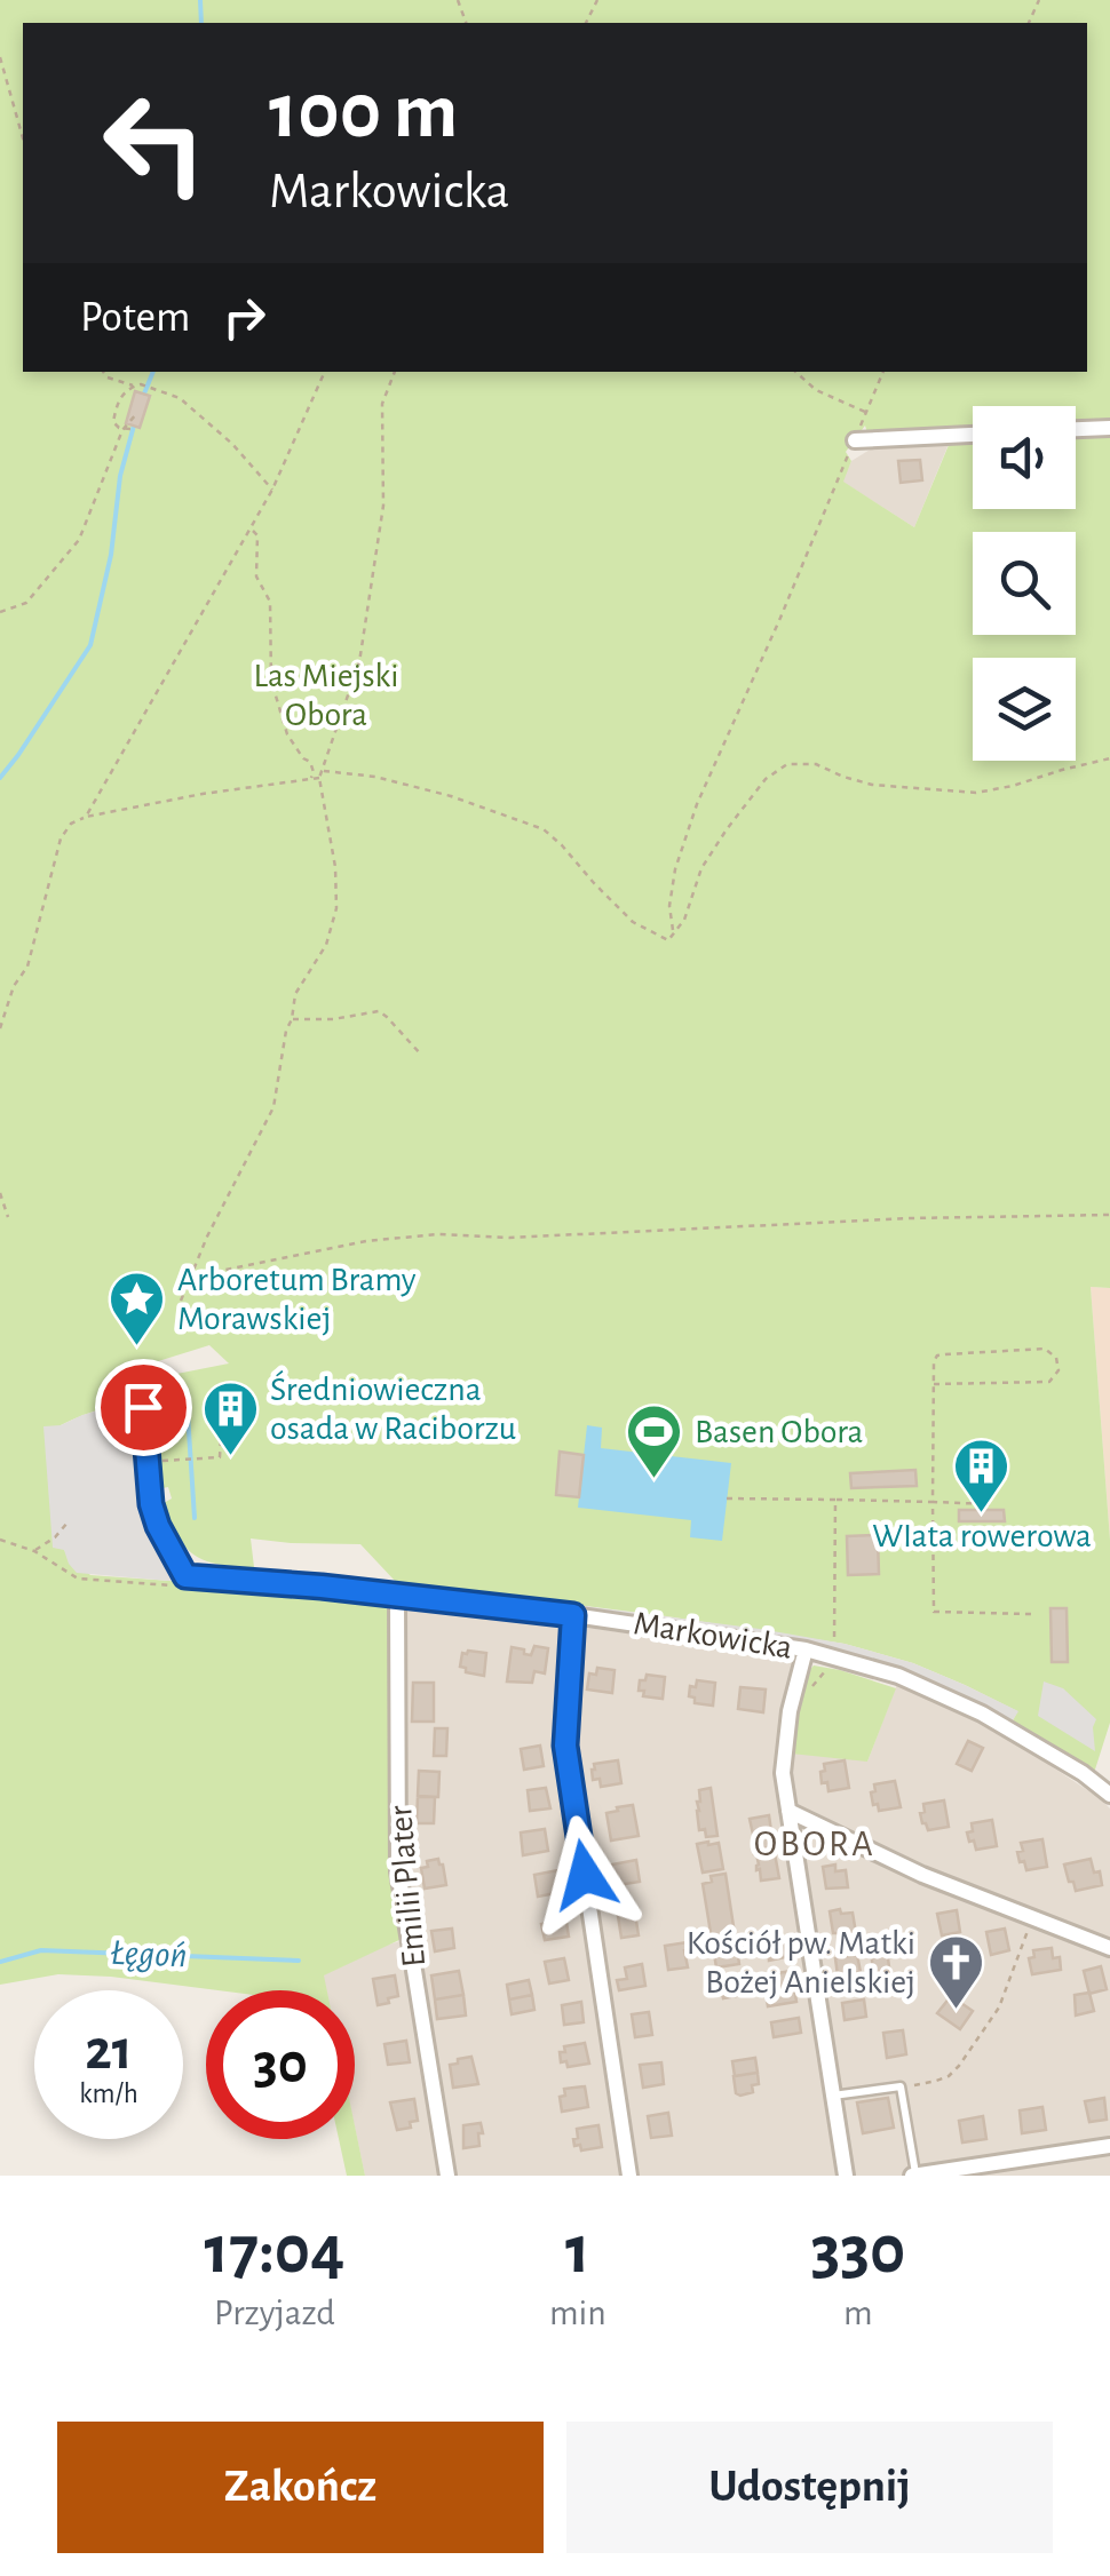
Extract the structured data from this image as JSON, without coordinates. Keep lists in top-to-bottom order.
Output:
{
  "streets": {
    "street": ["Markowicka", "Emilii Plater"]
  },
  "crossings": [
    ["Markowicka", "Emilii Plater"]
  ],
  "districts": ["OBORA"],
  "water": ["Łęgoń"],
  "parks": ["Las Miejski Obora"],
  "places": {
    "place": ["Arboretum Bramy Morawskiej"],
    "building": ["Średniowieczna osada w Raciborzu", "WIata rowerowa"],
    "sports": ["Basen Obora"],
    "church": ["Kościół pw. Matki Bożej Anielskiej"]
  },
  "page": {
    "turn": ["100 m", "Markowicka"],
    "then": "Potem",
    "speed": "21 km/h",
    "limit": "30",
    "eta": [
      "17:04",
      "Przyjazd",
      "1",
      "min",
      "330",
      "m"
    ],
    "buttons": ["Zakończ", "Udostępnij"]
  }
}
